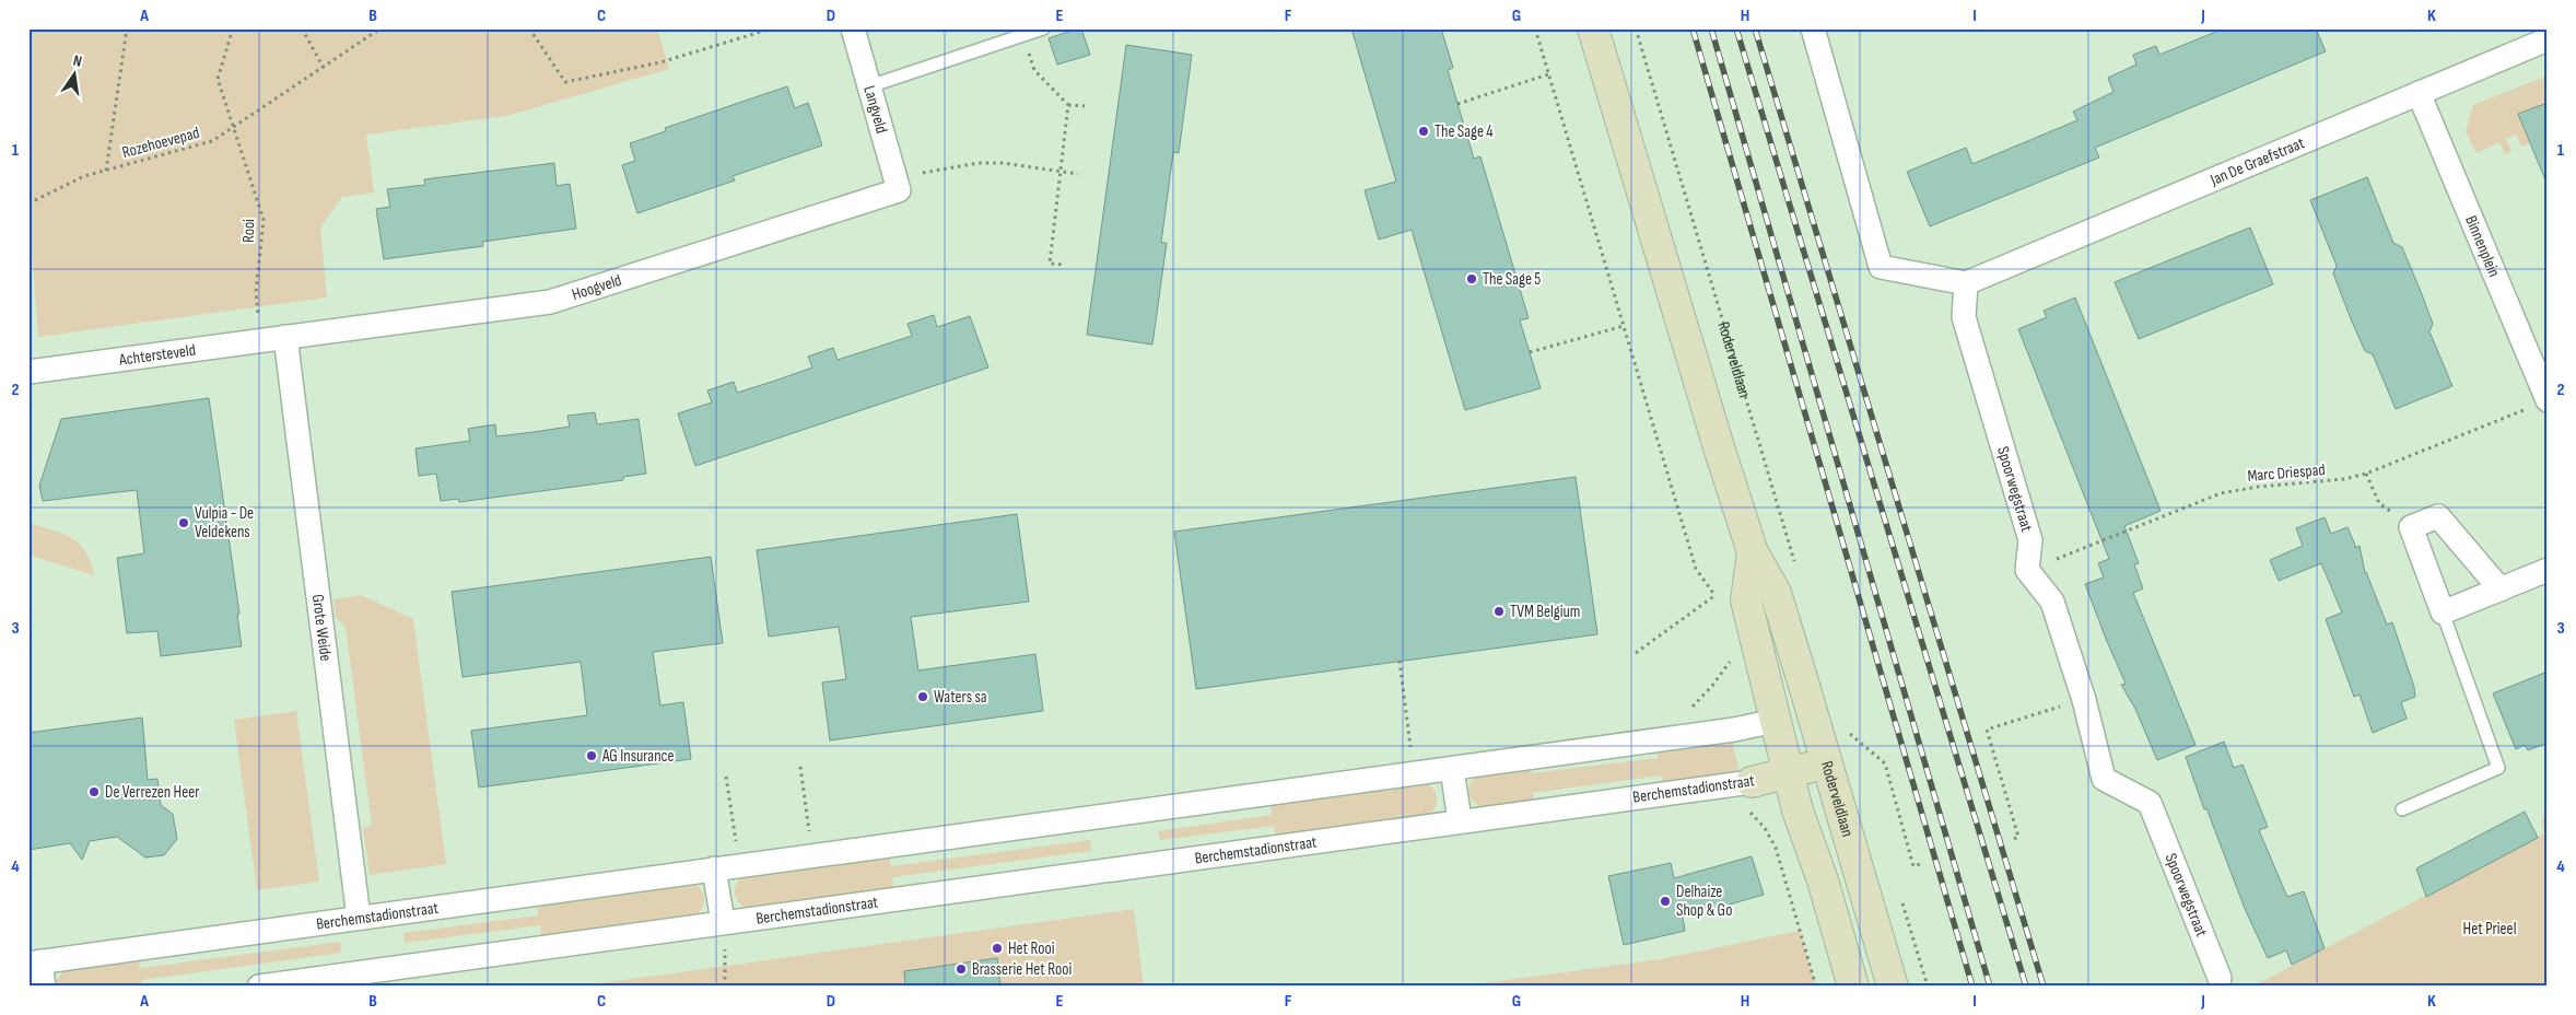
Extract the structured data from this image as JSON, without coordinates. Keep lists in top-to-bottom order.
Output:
{
  "streets": {
    "street": [
      "Langveld",
      "Jan De Graefstraat",
      "Binnenplein",
      "Hoogveld",
      "Achtersteveld",
      "Roderveldlaan",
      "Spoorwegstraat",
      "Grote Weide",
      "Berchemstadionstraat"
    ],
    "path": ["Rozehoevepad", "Rooi", "Marc Driespad"]
  },
  "crossings": [
    ["Langveld", "Hoogveld"],
    ["Rozehoevepad", "Rooi"],
    ["Jan De Graefstraat", "Binnenplein"],
    ["Jan De Graefstraat", "Spoorwegstraat"],
    ["Rooi", "Achtersteveld"],
    ["Binnenplein", "Marc Driespad"],
    ["Hoogveld", "Achtersteveld"],
    ["Hoogveld", "Grote Weide"],
    ["Achtersteveld", "Grote Weide"],
    ["Roderveldlaan", "Berchemstadionstraat"],
    ["Marc Driespad", "Spoorwegstraat"],
    ["Grote Weide", "Berchemstadionstraat"]
  ],
  "parks": ["Het Prieel"],
  "places": [
    "The Sage 4",
    "The Sage 5",
    "Vulpia - De Veldekens",
    "TVM Belgium",
    "Waters sa",
    "AG Insurance",
    "De Verrezen Heer",
    "Delhaize Shop & Go",
    "Het Rooi",
    "Brasserie Het Rooi"
  ],
  "north": "top",
  "grid": {
    "columns": [
      "A",
      "B",
      "C",
      "D",
      "E",
      "F",
      "G",
      "H",
      "I",
      "J",
      "K"
    ],
    "rows": [
      "1",
      "2",
      "3",
      "4"
    ]
  }
}
